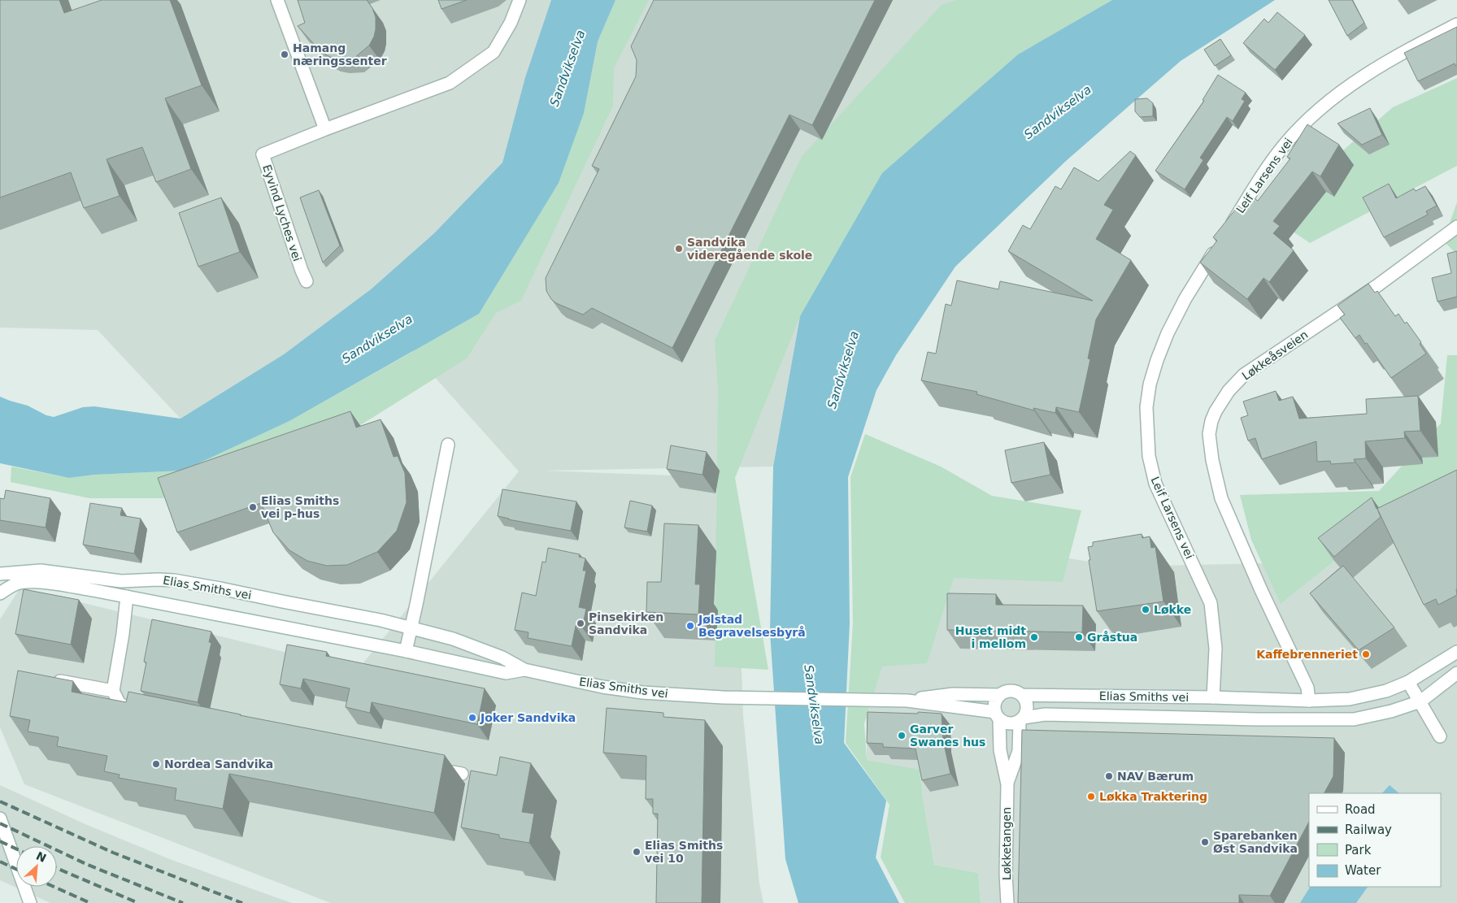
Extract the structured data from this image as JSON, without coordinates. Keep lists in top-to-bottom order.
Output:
{
  "streets": {
    "main road": [
      "Leif Larsens vei",
      "Eyvind Lyches vei",
      "Løkkeåsveien",
      "Elias Smiths vei",
      "Løkketangen"
    ]
  },
  "crossings": [
    ["Leif Larsens vei", "Elias Smiths vei"],
    ["Løkkeåsveien", "Elias Smiths vei"],
    ["Elias Smiths vei", "Løkketangen"]
  ],
  "water": ["Sandvikselva"],
  "places": [
    "Hamang næringssenter",
    "Sandvika videregående skole",
    "Elias Smiths vei p-hus",
    "Løkke",
    "Pinsekirken Sandvika",
    "Jølstad Begravelsesbyrå",
    "Huset midt i mellom",
    "Gråstua",
    "Kaffebrenneriet",
    "Joker Sandvika",
    "Garver Swanes hus",
    "Nordea Sandvika",
    "NAV Bærum",
    "Løkka Traktering",
    "Sparebanken Øst Sandvika",
    "Elias Smiths vei 10"
  ],
  "legend": [
    "Road",
    "Railway",
    "Park",
    "Water"
  ],
  "north": "top right"
}
